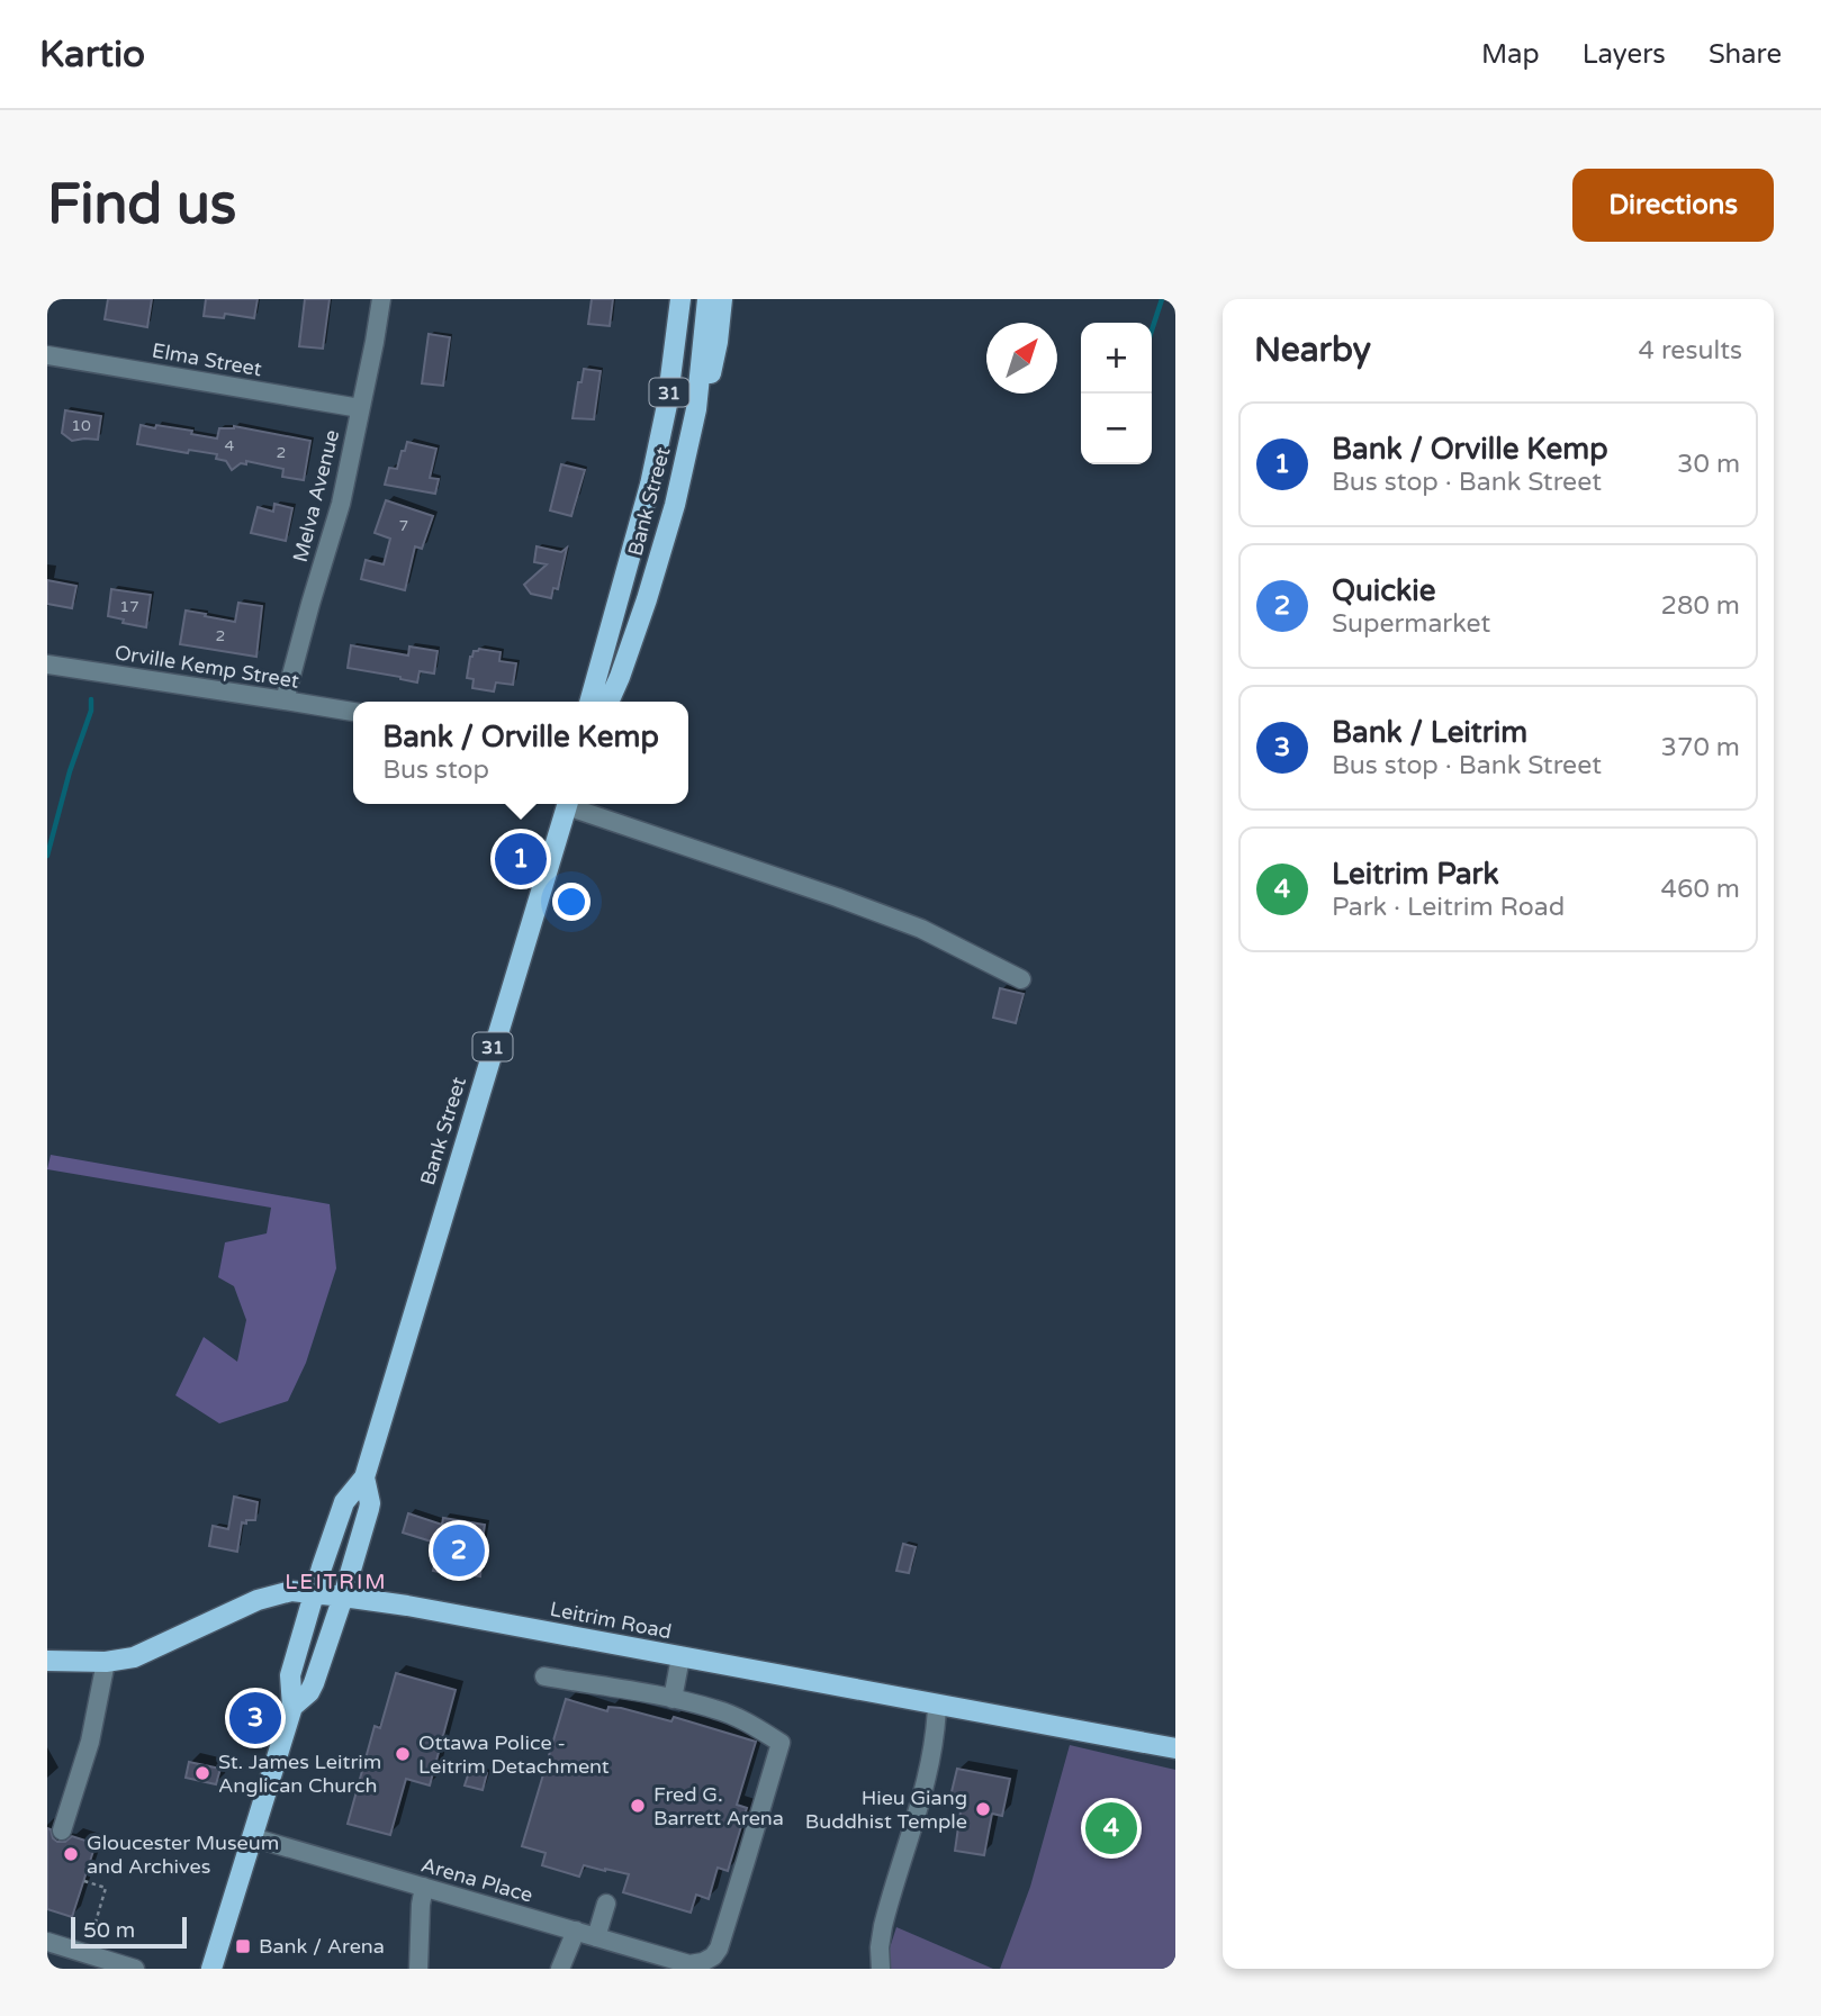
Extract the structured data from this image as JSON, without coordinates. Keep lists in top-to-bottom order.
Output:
{
  "streets": {
    "main road": ["31", "Bank Street", "Leitrim Road"],
    "street": [
      "Elma Street",
      "Melva Avenue",
      "Orville Kemp Street",
      "Arena Place"
    ]
  },
  "crossings": [
    ["Elma Street", "Melva Avenue"],
    ["Melva Avenue", "Orville Kemp Street"],
    ["Bank Street", "Leitrim Road"],
    ["Bank Street", "Arena Place"]
  ],
  "districts": ["LEITRIM"],
  "places": {
    "other": [
      "Ottawa Police - Leitrim Detachment",
      "St. James Leitrim Anglican Church",
      "Fred G. Barrett Arena",
      "Hieu Giang Buddhist Temple",
      "Gloucester Museum and Archives"
    ],
    "transit": ["Bank / Arena"]
  },
  "house_numbers": [
    "10",
    "4",
    "2",
    "7",
    "17",
    "2"
  ],
  "scale_bar": "50 m",
  "north": "top right",
  "page": {
    "header": "Kartio",
    "nav": ["Map", "Layers", "Share"],
    "buttons": "Directions",
    "title": "Find us",
    "heading": ["Nearby", "4 results"],
    "map_buttons": ["+", "−"],
    "list": [
      {
        "mark": "1",
        "name": "Bank / Orville Kemp",
        "note": "Bus stop · Bank Street",
        "value": "30 m"
      },
      {
        "mark": "2",
        "name": "Quickie",
        "note": "Supermarket",
        "value": "280 m"
      },
      {
        "mark": "3",
        "name": "Bank / Leitrim",
        "note": "Bus stop · Bank Street",
        "value": "370 m"
      },
      {
        "mark": "4",
        "name": "Leitrim Park",
        "note": "Park · Leitrim Road",
        "value": "460 m"
      }
    ],
    "popup": ["Bank / Orville Kemp", "Bus stop"],
    "pins": [
      "1",
      "2",
      "3",
      "4"
    ],
    "scale": "50 m"
  }
}
